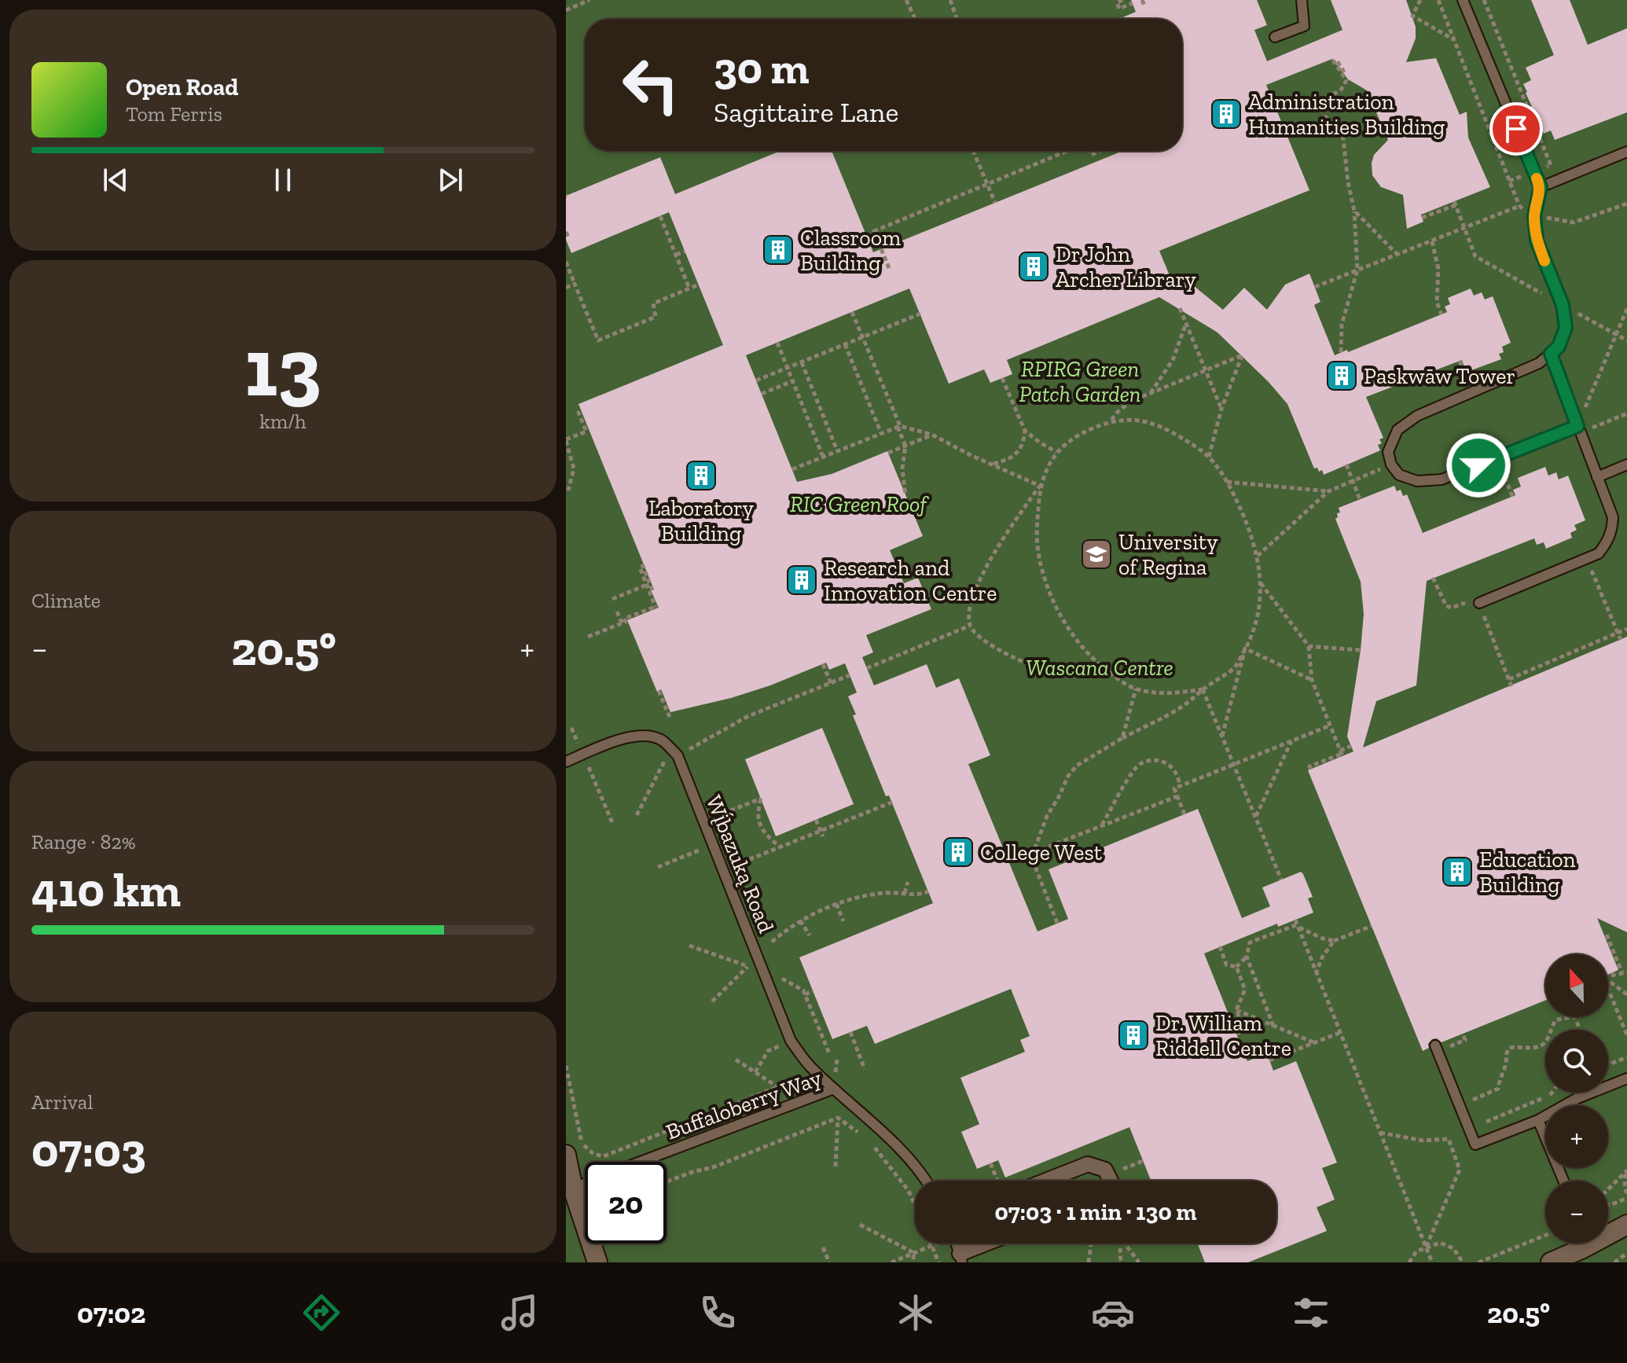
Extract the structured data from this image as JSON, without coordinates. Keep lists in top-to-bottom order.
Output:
{
  "streets": {
    "lane": ["Wį́bazuką Road", "Buffaloberry Way"]
  },
  "crossings": [
    ["Wį́bazuką Road", "Buffaloberry Way"]
  ],
  "parks": ["RPIRG Green Patch Garden", "RIC Green Roof", "Wascana Centre"],
  "places": {
    "building": [
      "Administration Humanities Building",
      "Classroom Building",
      "Dr John Archer Library",
      "Paskwāw Tower",
      "Laboratory Building",
      "Research and Innovation Centre",
      "College West",
      "Education Building",
      "Dr. William Riddell Centre"
    ],
    "school or university": ["University of Regina"]
  },
  "north": "top",
  "page": {
    "turn": ["30 m", "Sagittaire Lane"],
    "song": ["Open Road", "Tom Ferris"],
    "tile": [
      ["13", "km/h"],
      "Climate",
      ["Range · 82%", "410 km"],
      ["Arrival", "07:03"]
    ],
    "heat": ["−", "20.5°", "+"],
    "map_buttons": ["+", "−"],
    "limit": "20",
    "trip": "07:03 · 1 min · 130 m",
    "tabs": ["07:02", "20.5°"]
  }
}
